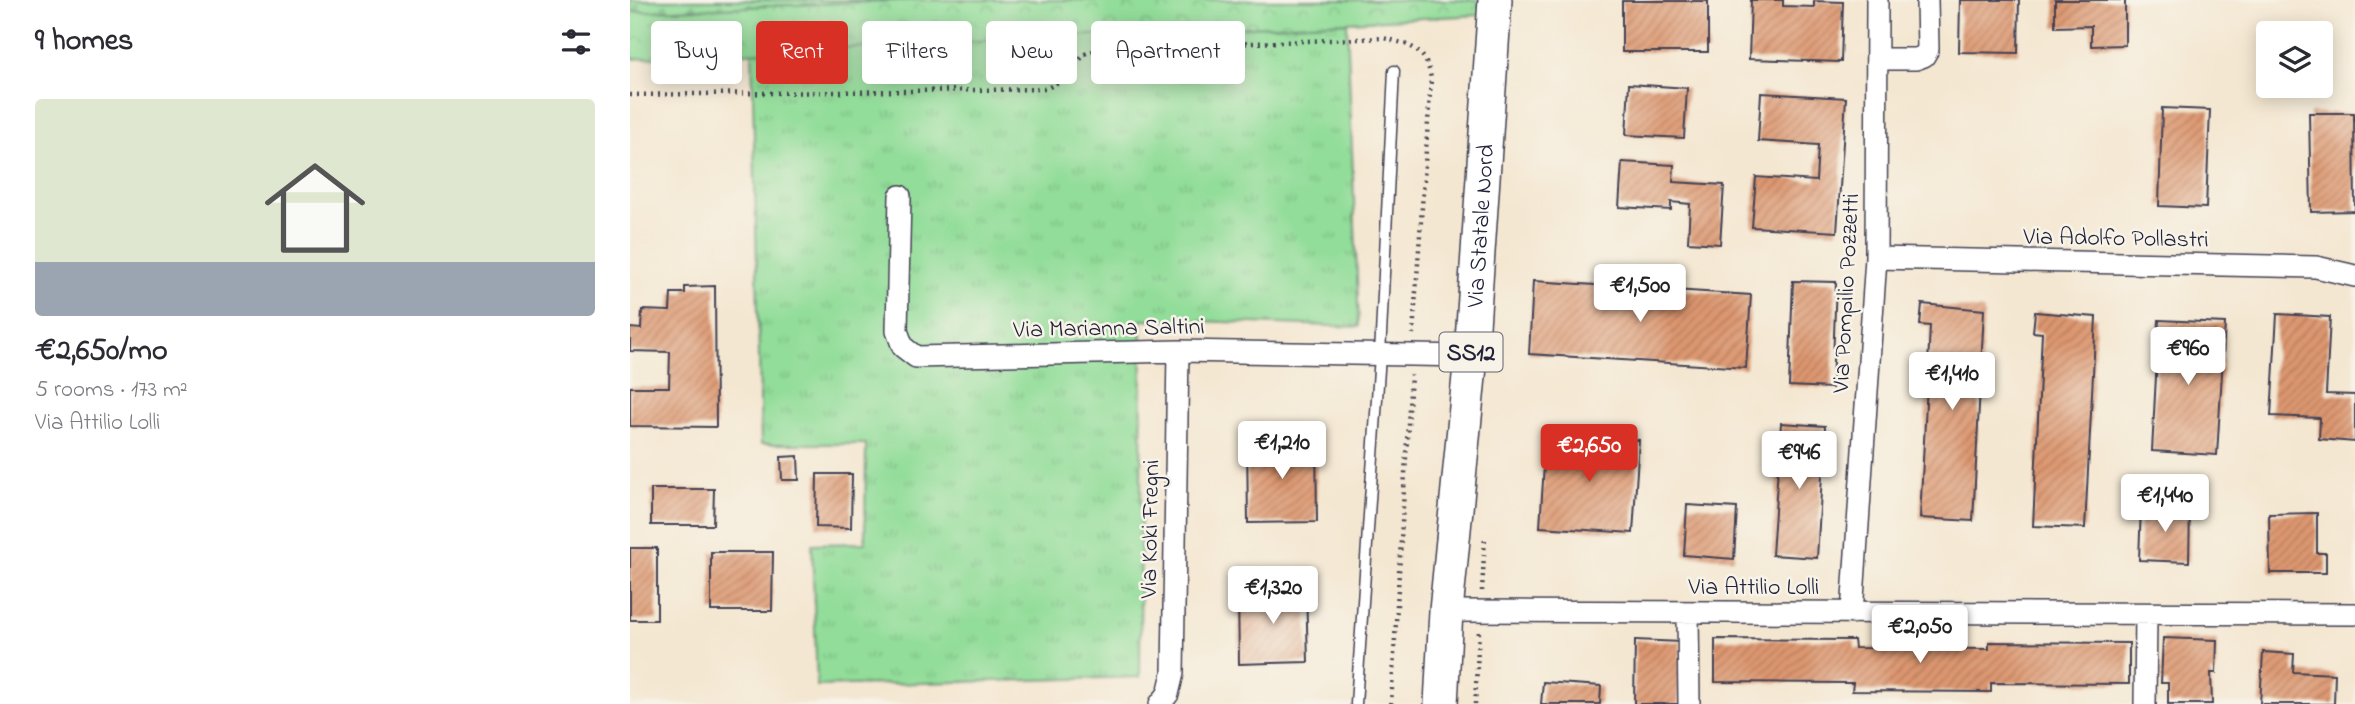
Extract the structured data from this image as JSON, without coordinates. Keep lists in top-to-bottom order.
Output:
{
  "streets": {
    "main road": ["Via Statale Nord", "SS12"],
    "street": [
      "Via Adolfo Pollastri",
      "Via Pompilio Pozzetti",
      "Via Marianna Saltini",
      "Via Koki Fregni",
      "Via Attilio Lolli"
    ]
  },
  "crossings": [
    ["Via Statale Nord", "Via Marianna Saltini"],
    ["Via Statale Nord", "Via Attilio Lolli"],
    ["Via Adolfo Pollastri", "Via Pompilio Pozzetti"],
    ["Via Pompilio Pozzetti", "Via Attilio Lolli"],
    ["Via Marianna Saltini", "Via Koki Fregni"]
  ],
  "page": {
    "heading": "9 homes",
    "chip": [
      "Buy",
      "Rent",
      "Filters",
      "New",
      "Apartment"
    ],
    "list": [
      {
        "name": "€2,650/mo",
        "note": "5 rooms · 173 m² · Via Attilio Lolli"
      }
    ],
    "price": [
      "€1,500",
      "€960",
      "€1,410",
      "€1,210",
      "€2,650",
      "€946",
      "€1,440",
      "€1,320",
      "€2,050"
    ]
  }
}
